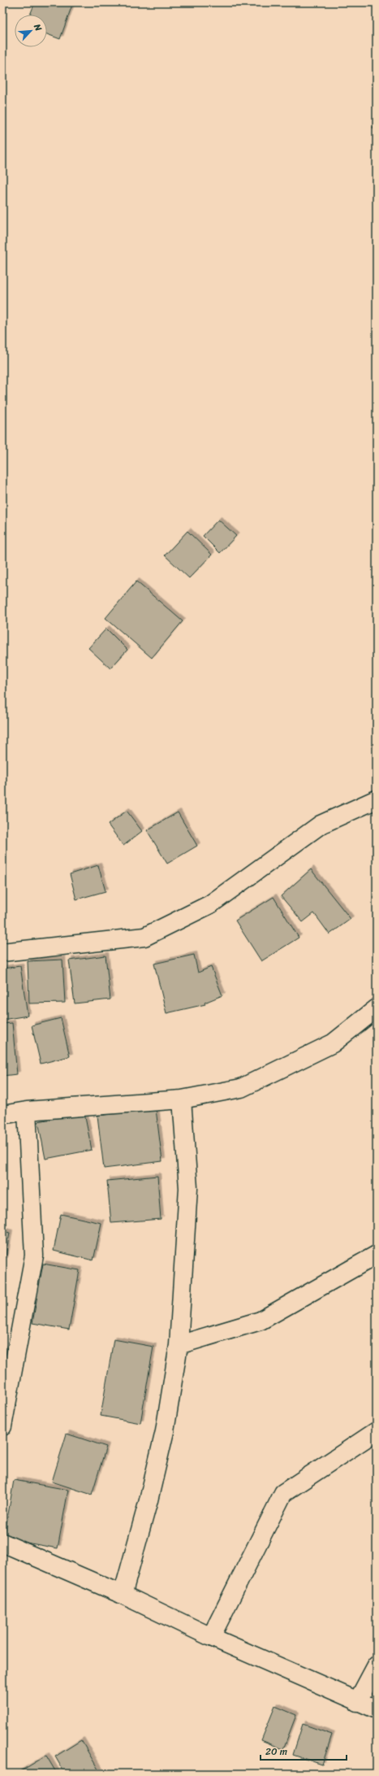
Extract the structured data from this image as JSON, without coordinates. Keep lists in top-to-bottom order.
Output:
{
  "scale_bar": "20 m",
  "north": "top right"
}
